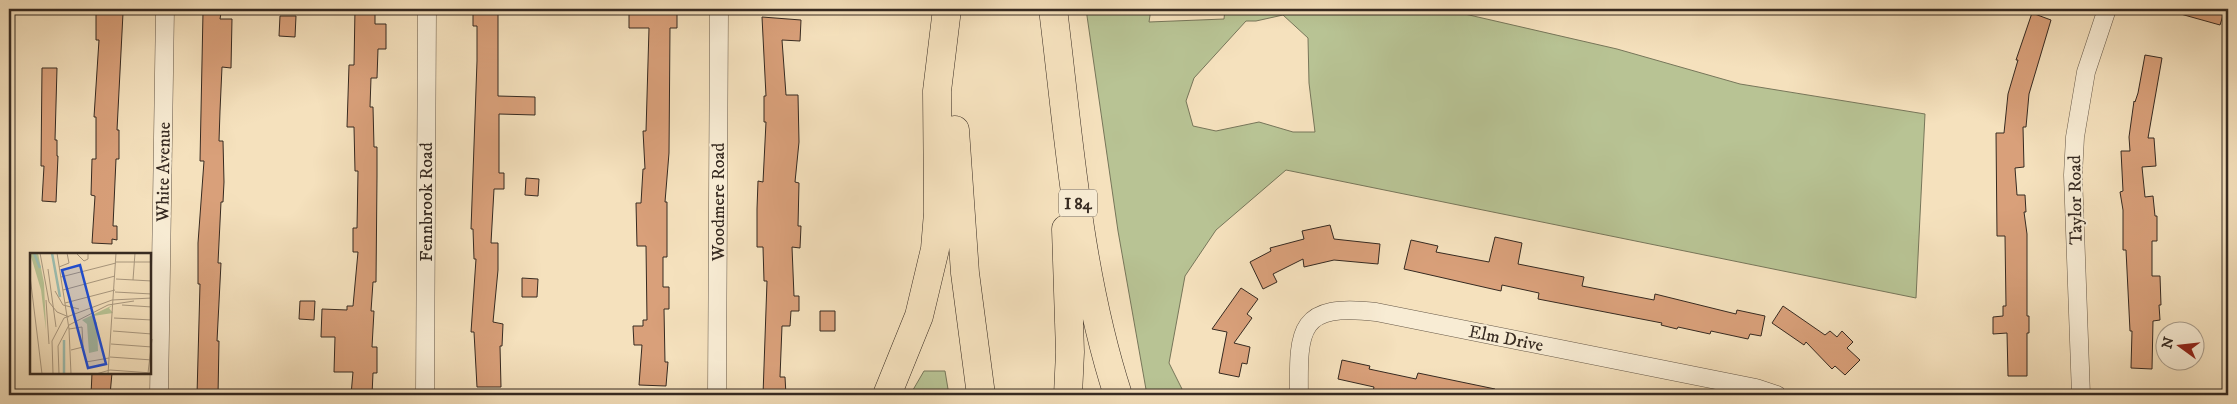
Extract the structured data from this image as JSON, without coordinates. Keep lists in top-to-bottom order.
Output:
{
  "streets": {
    "highway": ["I 84"],
    "street": [
      "White Avenue",
      "Taylor Road",
      "Fennbrook Road",
      "Woodmere Road",
      "Elm Drive"
    ]
  },
  "north": "left"
}
